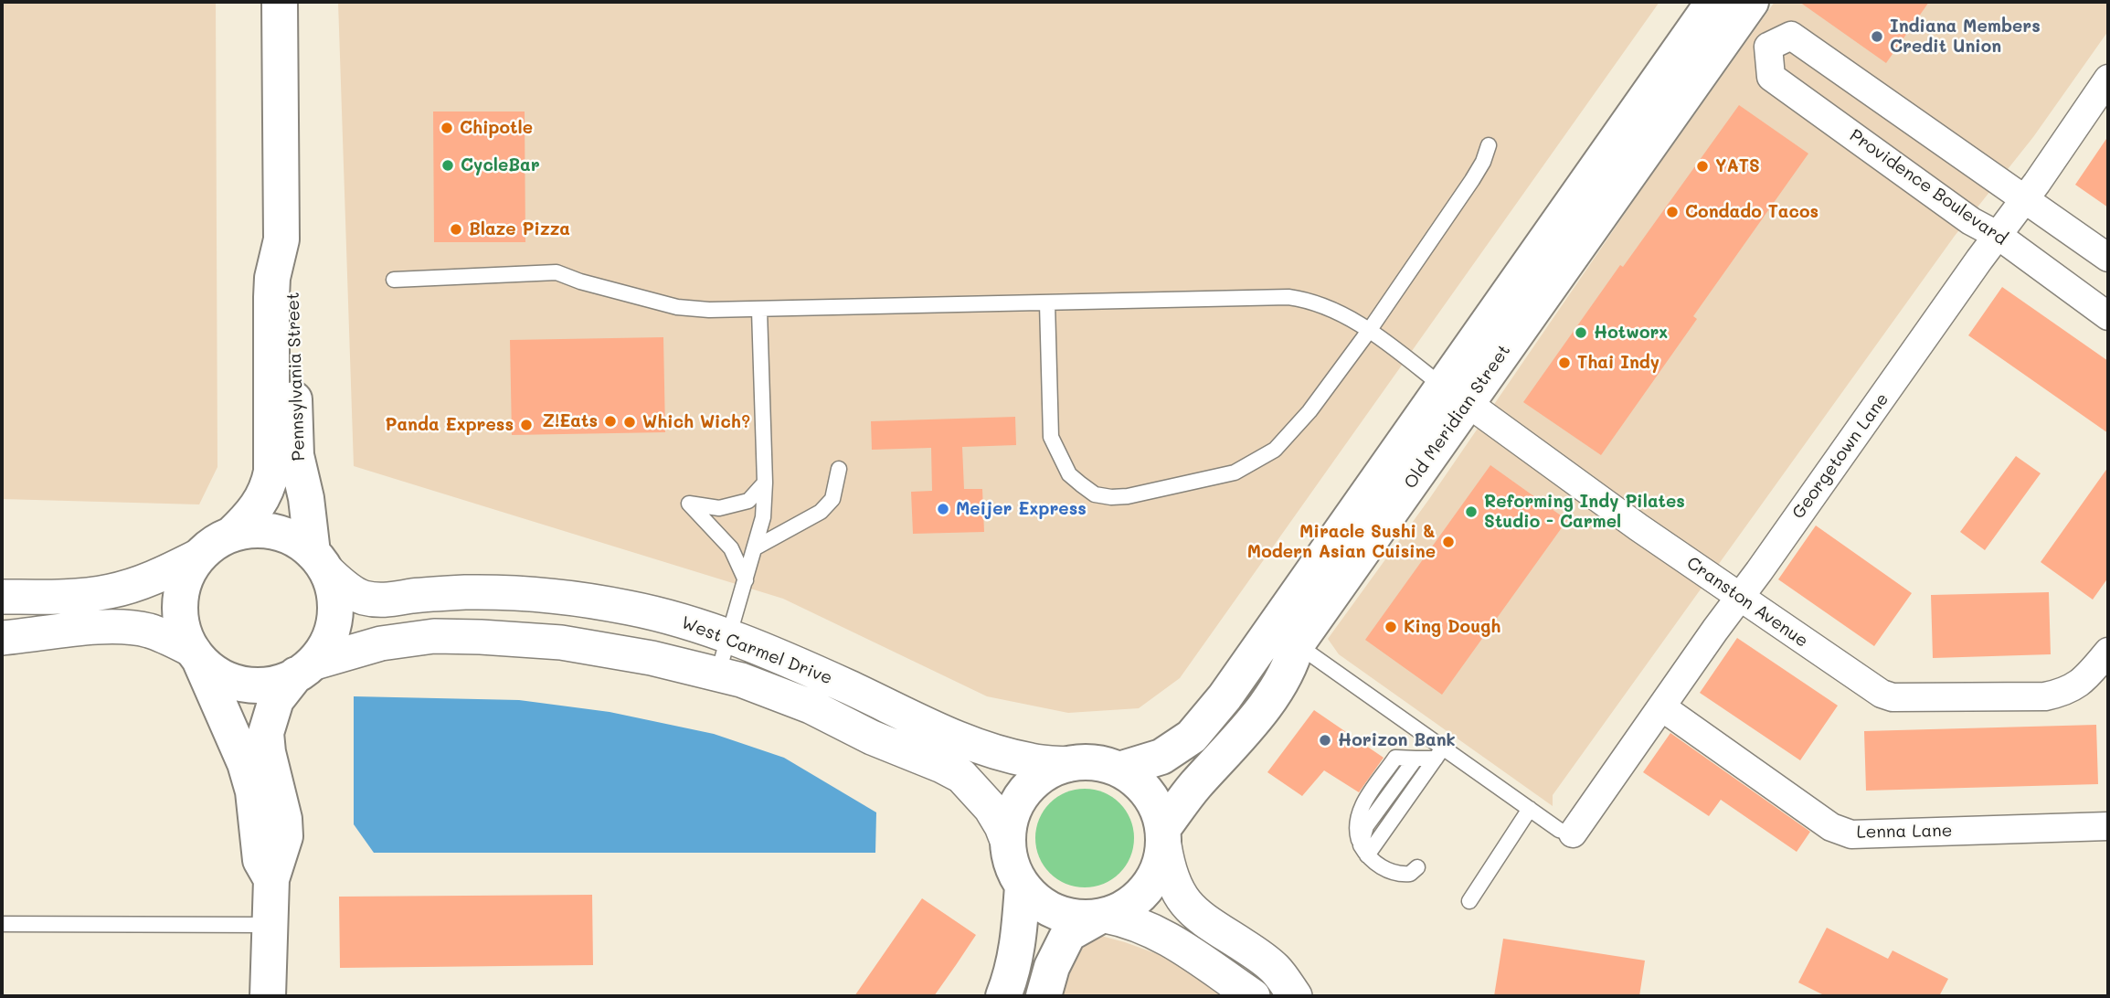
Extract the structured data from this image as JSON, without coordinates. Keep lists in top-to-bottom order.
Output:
{
  "streets": {
    "main road": ["Pennsylvania Street", "Old Meridian Street"],
    "street": [
      "Providence Boulevard",
      "Georgetown Lane",
      "Cranston Avenue",
      "West Carmel Drive",
      "Lenna Lane"
    ]
  },
  "crossings": [
    ["Providence Boulevard", "Georgetown Lane"],
    ["Pennsylvania Street", "West Carmel Drive"],
    ["Old Meridian Street", "Cranston Avenue"],
    ["Old Meridian Street", "West Carmel Drive"],
    ["Georgetown Lane", "Cranston Avenue"],
    ["Georgetown Lane", "Lenna Lane"]
  ],
  "places": [
    "Indiana Members Credit Union",
    "Chipotle",
    "CycleBar",
    "YATS",
    "Condado Tacos",
    "Blaze Pizza",
    "Hotworx",
    "Thai Indy",
    "Z!Eats",
    "Which Wich?",
    "Panda Express",
    "Meijer Express",
    "Reforming Indy Pilates Studio - Carmel",
    "Miracle Sushi & Modern Asian Cuisine",
    "King Dough",
    "Horizon Bank"
  ]
}
